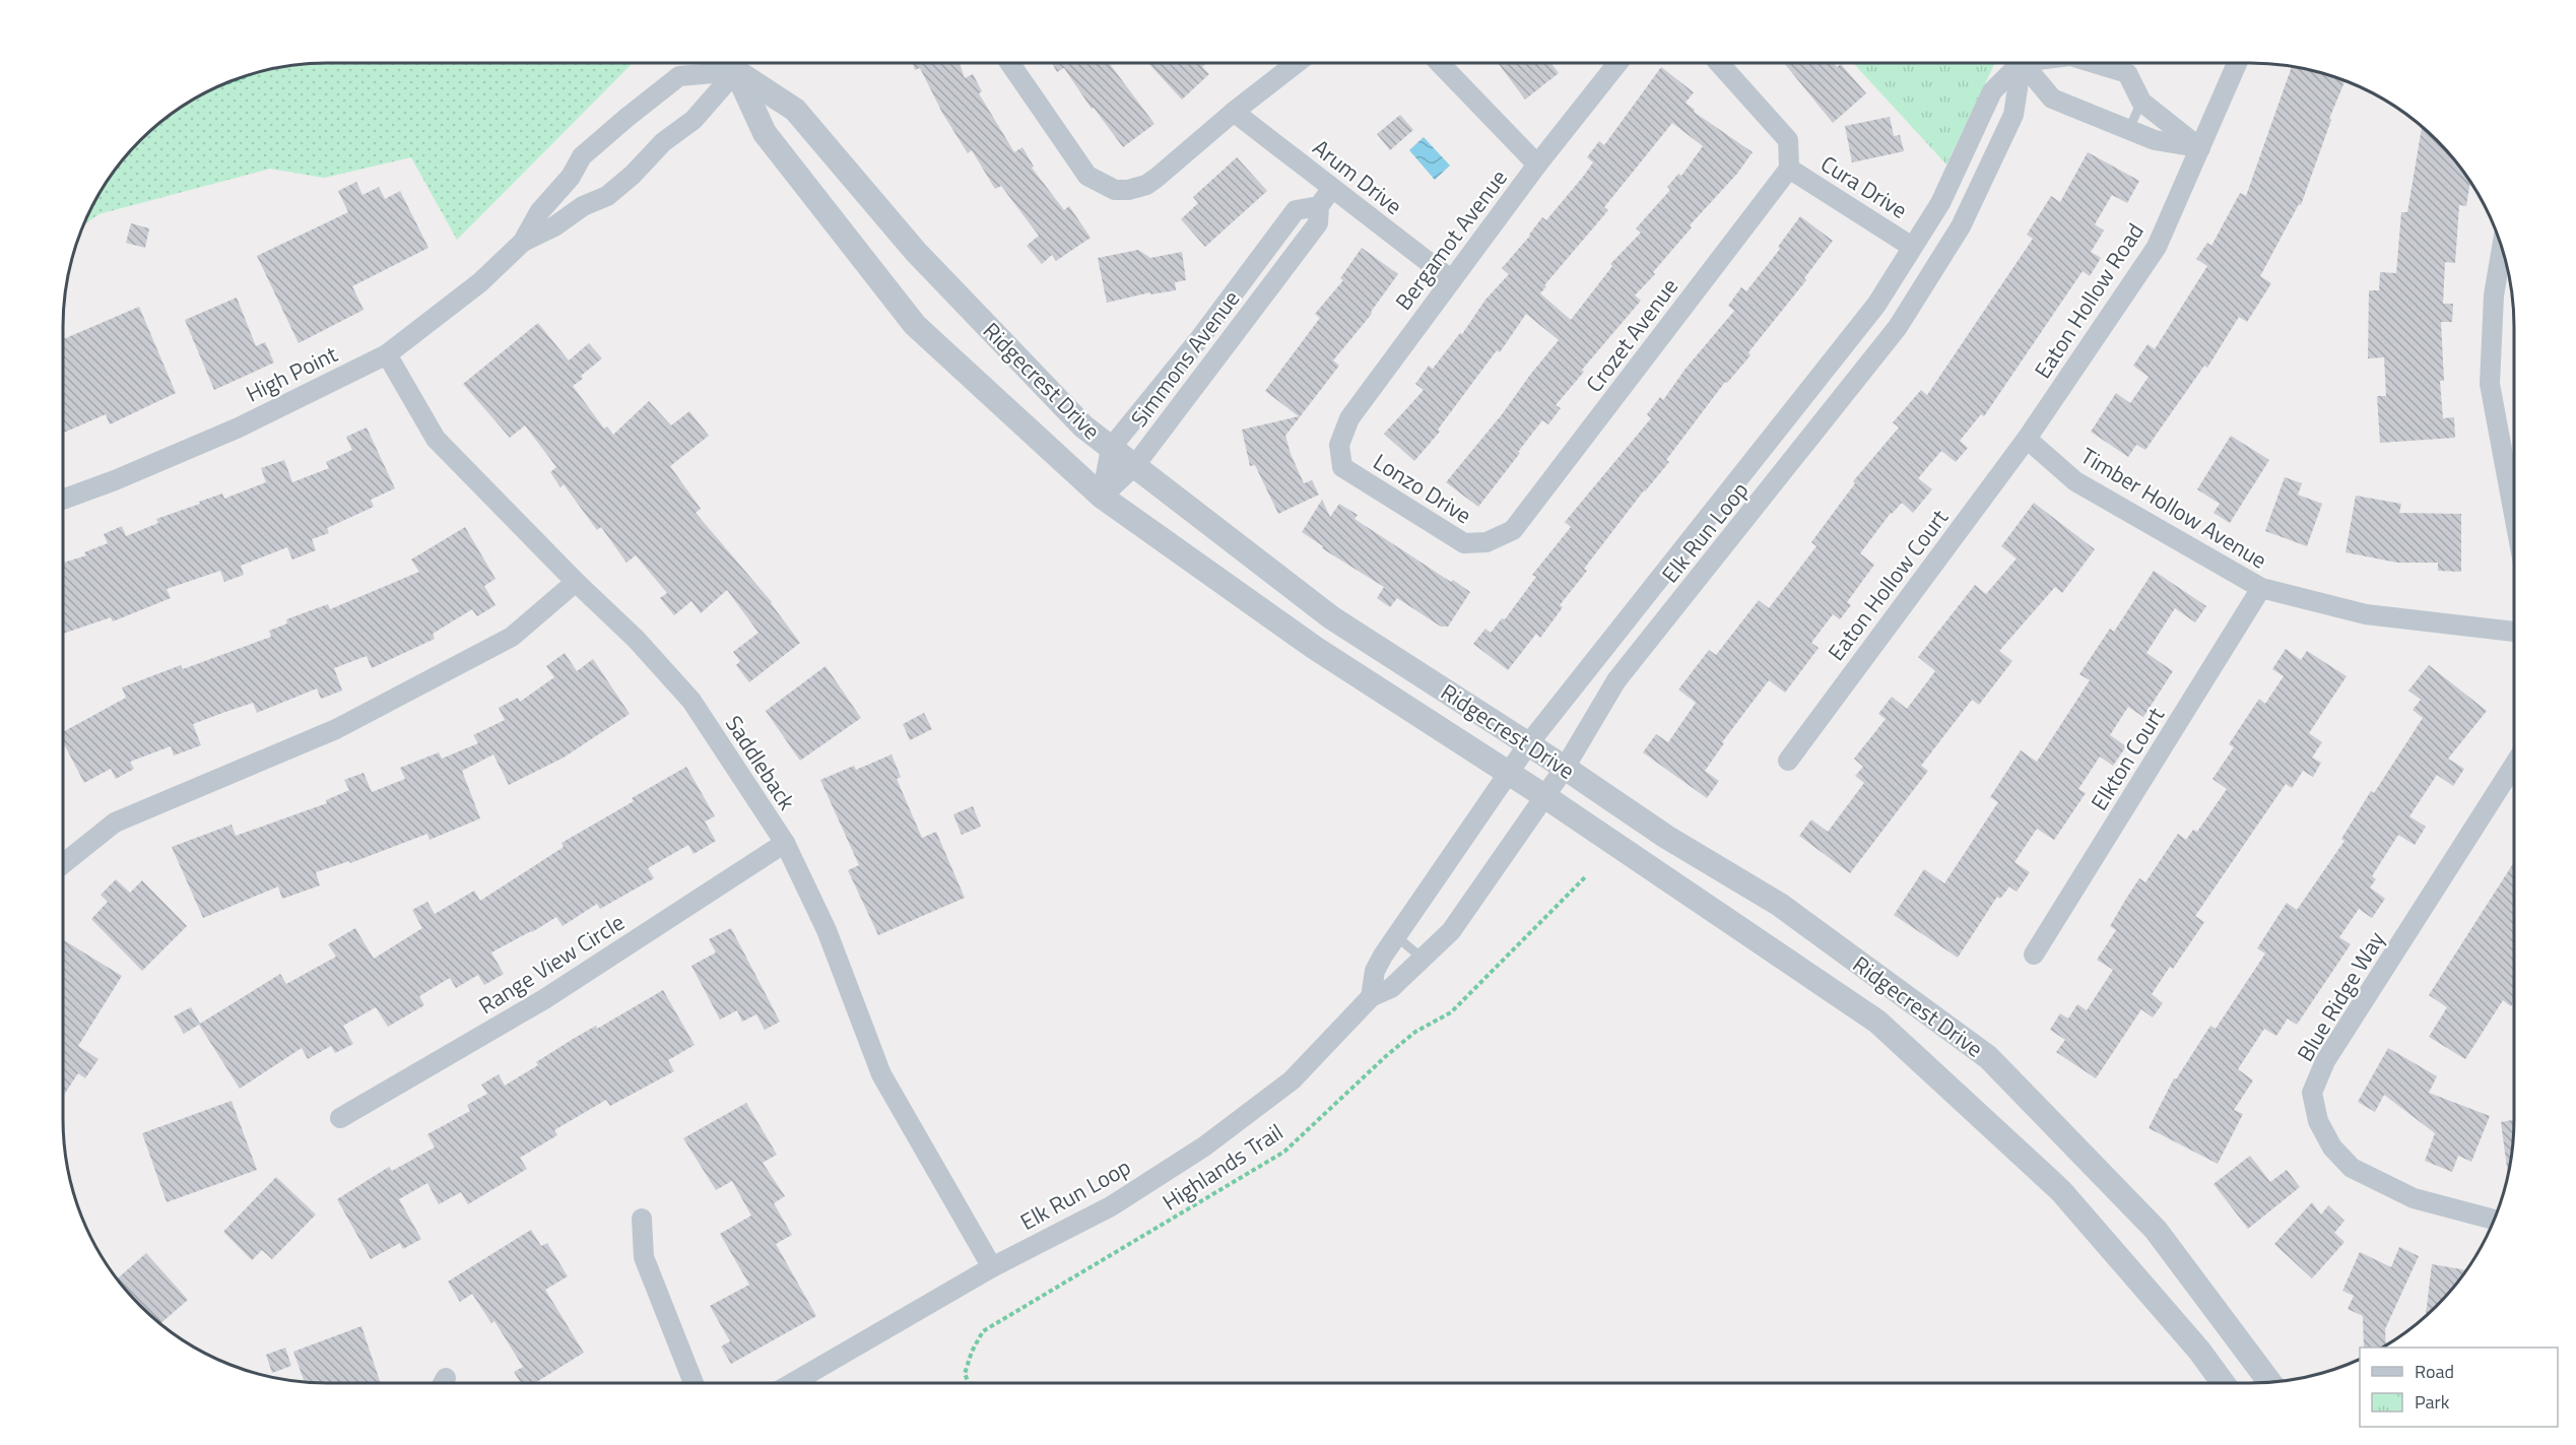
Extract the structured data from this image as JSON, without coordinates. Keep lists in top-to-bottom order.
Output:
{
  "streets": {
    "street": [
      "Arum Drive",
      "Cura Drive",
      "Bergamot Avenue",
      "Eaton Hollow Road",
      "Crozet Avenue",
      "Simmons Avenue",
      "High Point",
      "Ridgecrest Drive",
      "Lonzo Drive",
      "Timber Hollow Avenue",
      "Elk Run Loop",
      "Eaton Hollow Court",
      "Elkton Court",
      "Saddleback",
      "Range View Circle",
      "Blue Ridge Way"
    ],
    "path": ["Highlands Trail"]
  },
  "crossings": [
    ["Arum Drive", "Bergamot Avenue"],
    ["Arum Drive", "Simmons Avenue"],
    ["Cura Drive", "Crozet Avenue"],
    ["Cura Drive", "Elk Run Loop"],
    ["Bergamot Avenue", "Lonzo Drive"],
    ["Eaton Hollow Road", "Timber Hollow Avenue"],
    ["Eaton Hollow Road", "Eaton Hollow Court"],
    ["Crozet Avenue", "Lonzo Drive"],
    ["Simmons Avenue", "Ridgecrest Drive"],
    ["High Point", "Saddleback"],
    ["Ridgecrest Drive", "Elk Run Loop"],
    ["Timber Hollow Avenue", "Eaton Hollow Court"],
    ["Timber Hollow Avenue", "Elkton Court"],
    ["Elk Run Loop", "Saddleback"],
    ["Saddleback", "Range View Circle"]
  ],
  "legend": ["Road", "Park"]
}
